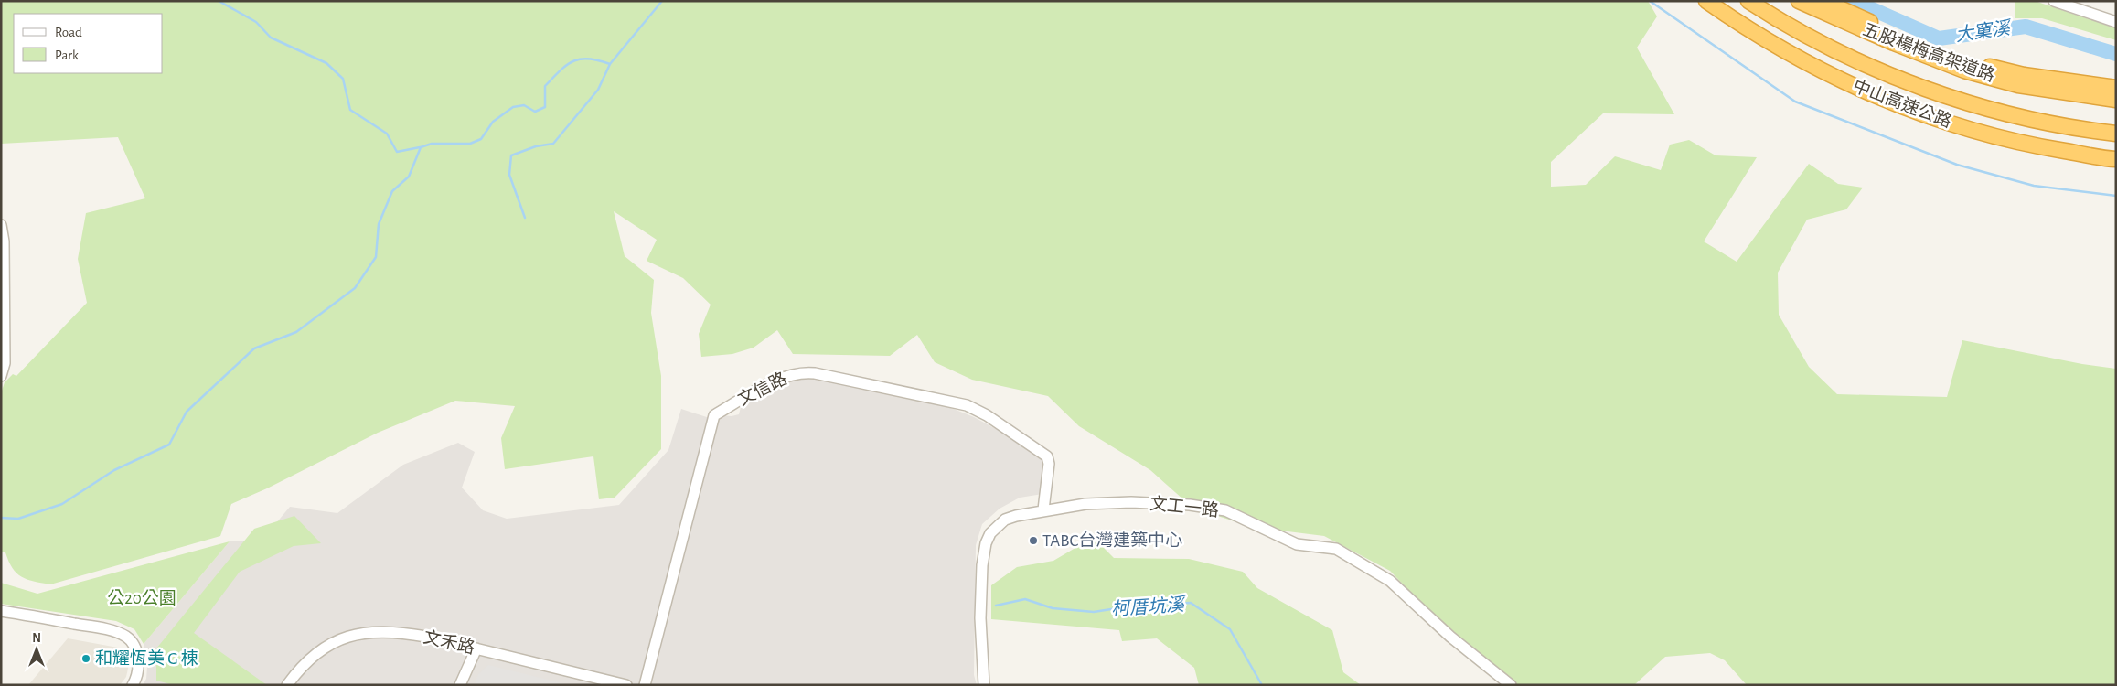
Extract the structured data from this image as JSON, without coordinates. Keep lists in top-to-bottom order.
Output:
{
  "streets": {
    "highway": ["五股楊梅高架道路", "中山高速公路"],
    "street": ["文信路", "文工一路", "文禾路"]
  },
  "crossings": [
    ["文信路", "文工一路"]
  ],
  "water": ["大窠溪", "柯厝坑溪"],
  "parks": ["公20公園"],
  "places": ["TABC台灣建築中心", "和耀恆美 G 棟"],
  "legend": ["Road", "Park"],
  "north": "top"
}
